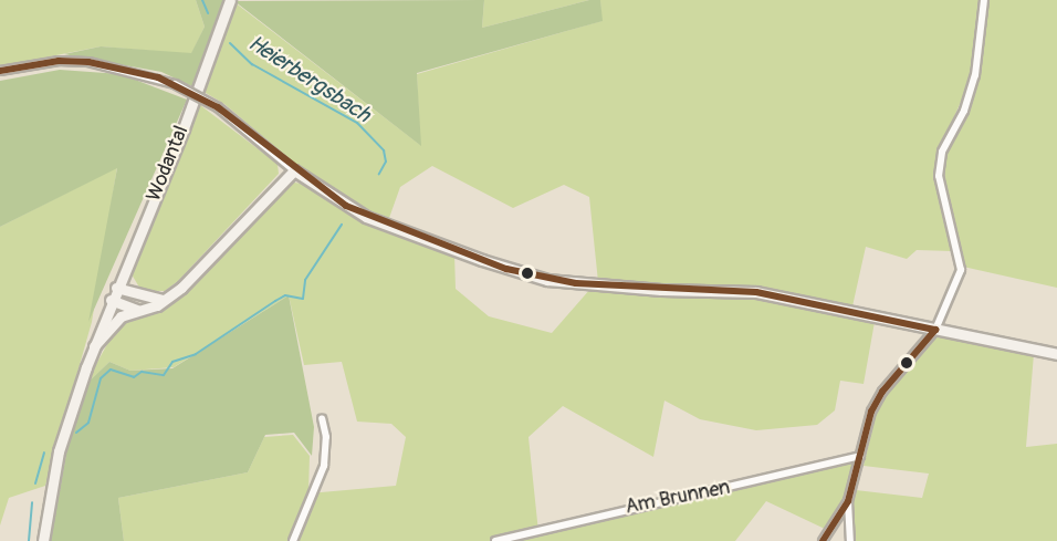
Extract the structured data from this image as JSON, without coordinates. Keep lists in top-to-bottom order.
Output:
{
  "streets": {
    "street": ["Wodantal", "Am Brunnen"]
  },
  "water": ["Heierbergsbach"]
}
